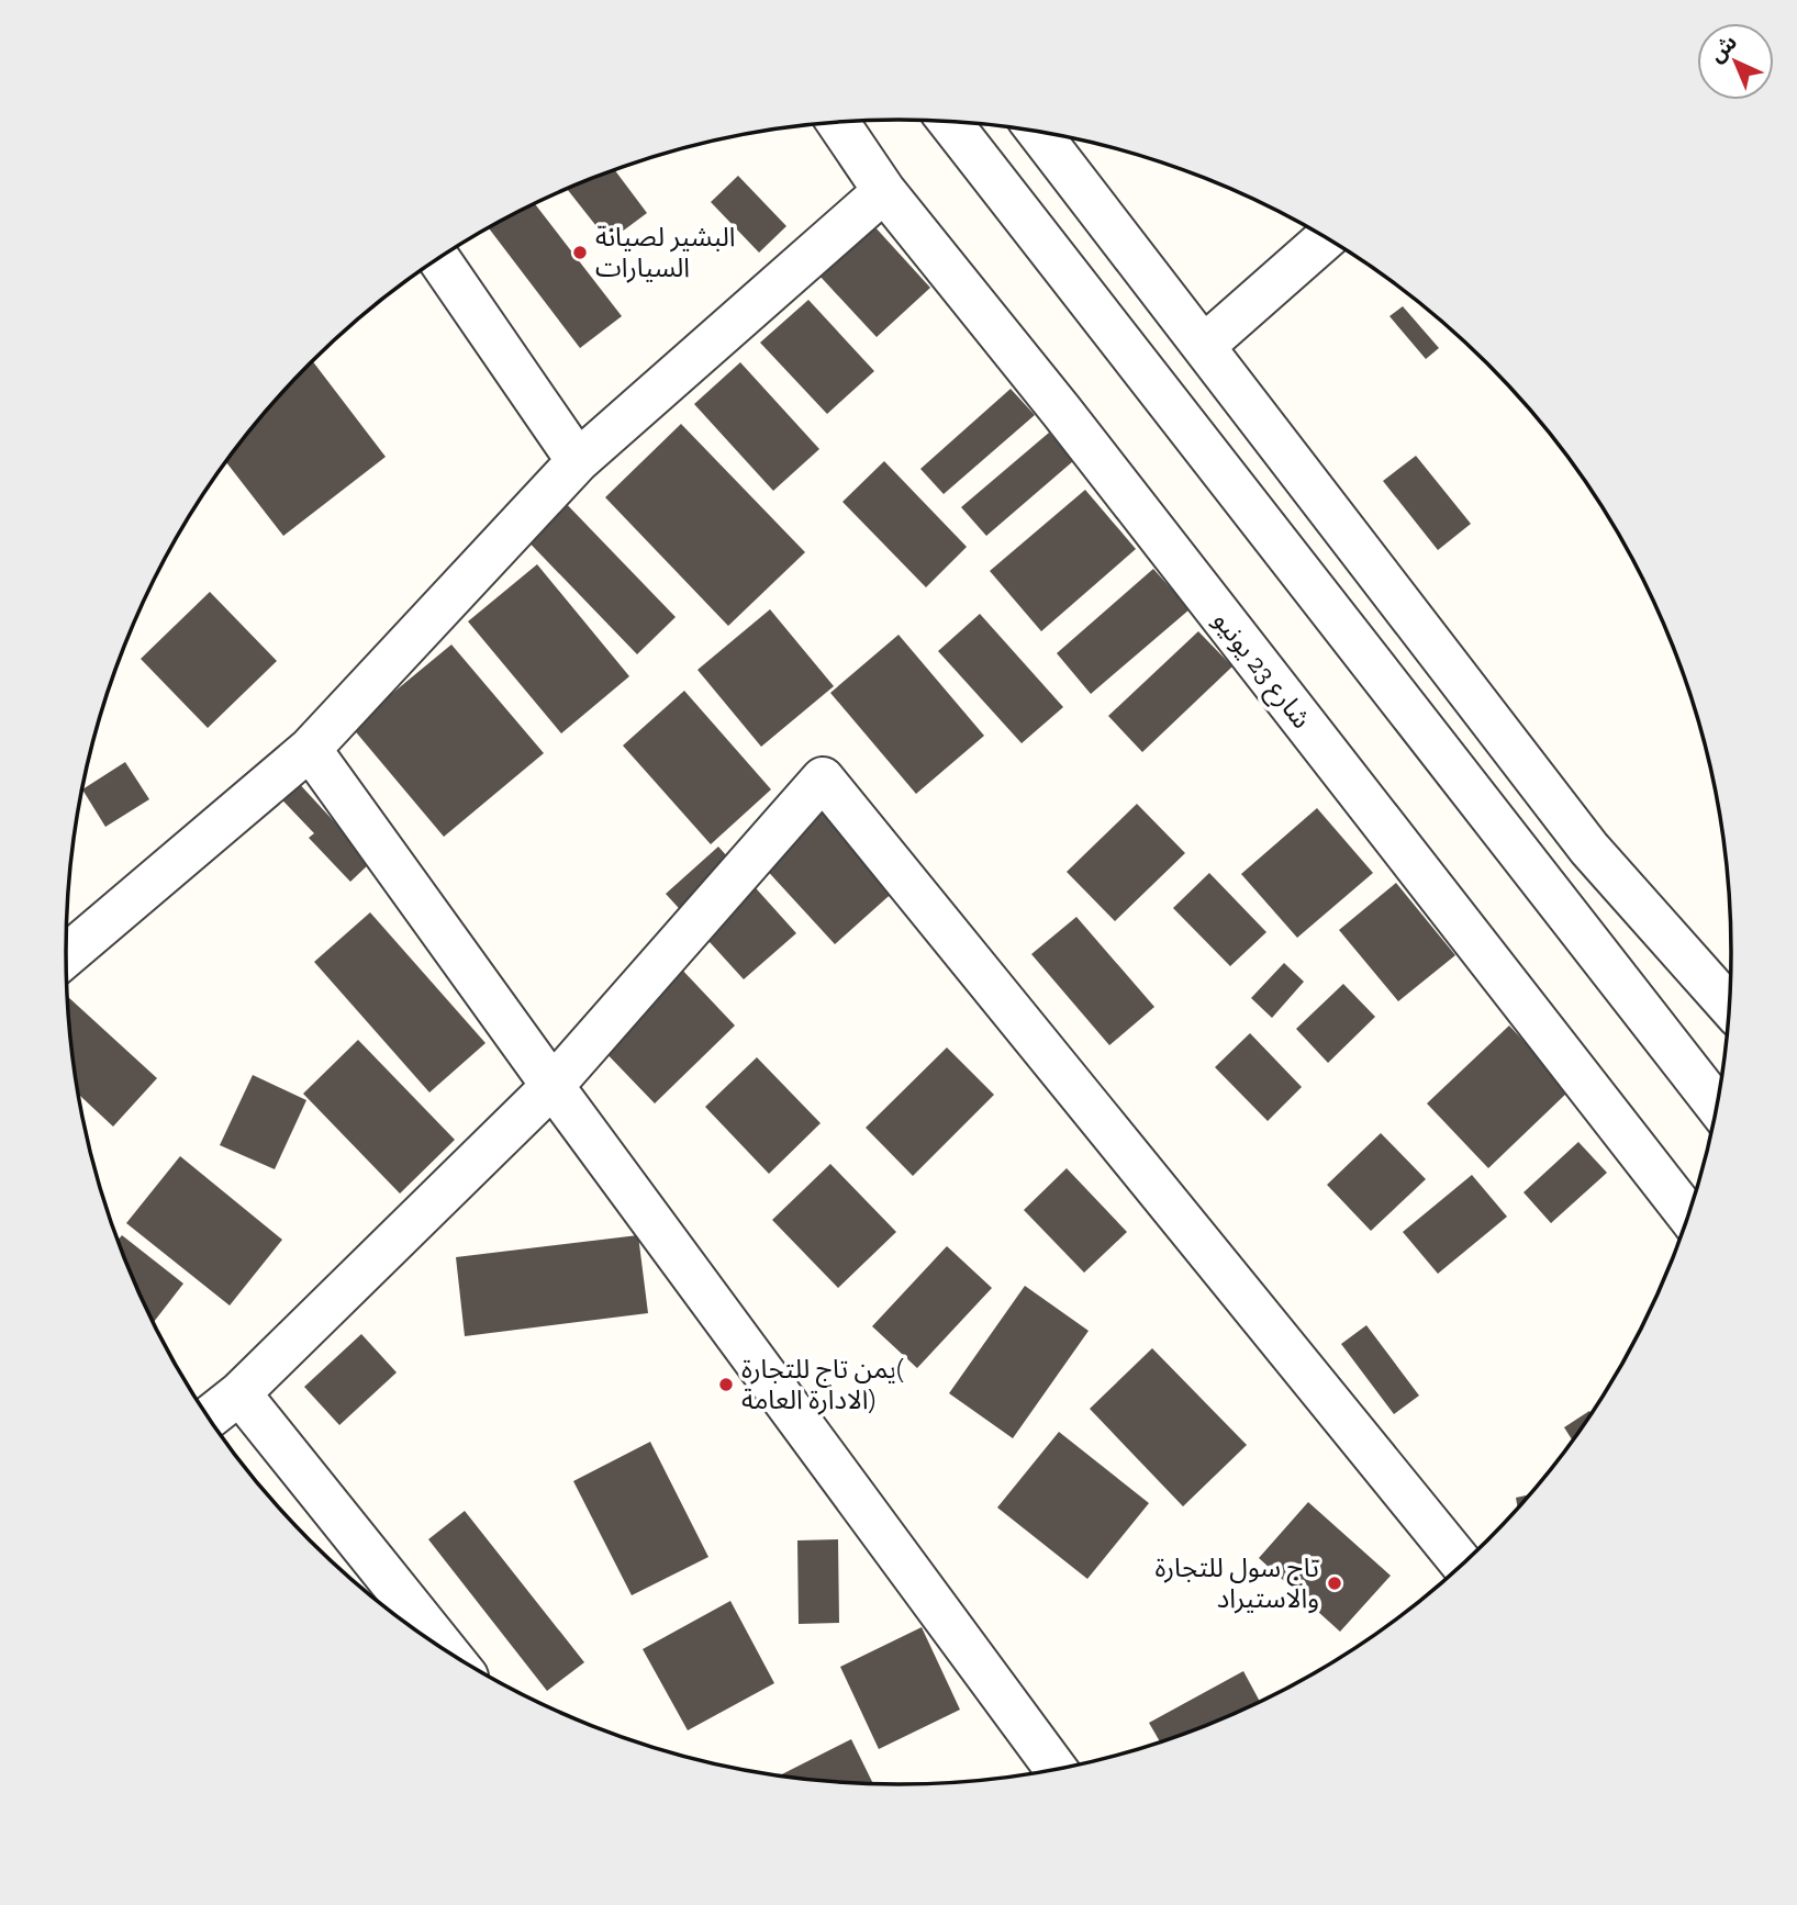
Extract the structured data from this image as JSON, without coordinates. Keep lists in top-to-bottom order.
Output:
{
  "streets": {
    "street": ["شارع 23 يونيو"]
  },
  "places": ["البشير لصيانة السيارات", "يمن تاج للتجارة( الادارة العامة)", "تاج سول للتجارة والاستيراد"],
  "north": "top left"
}
